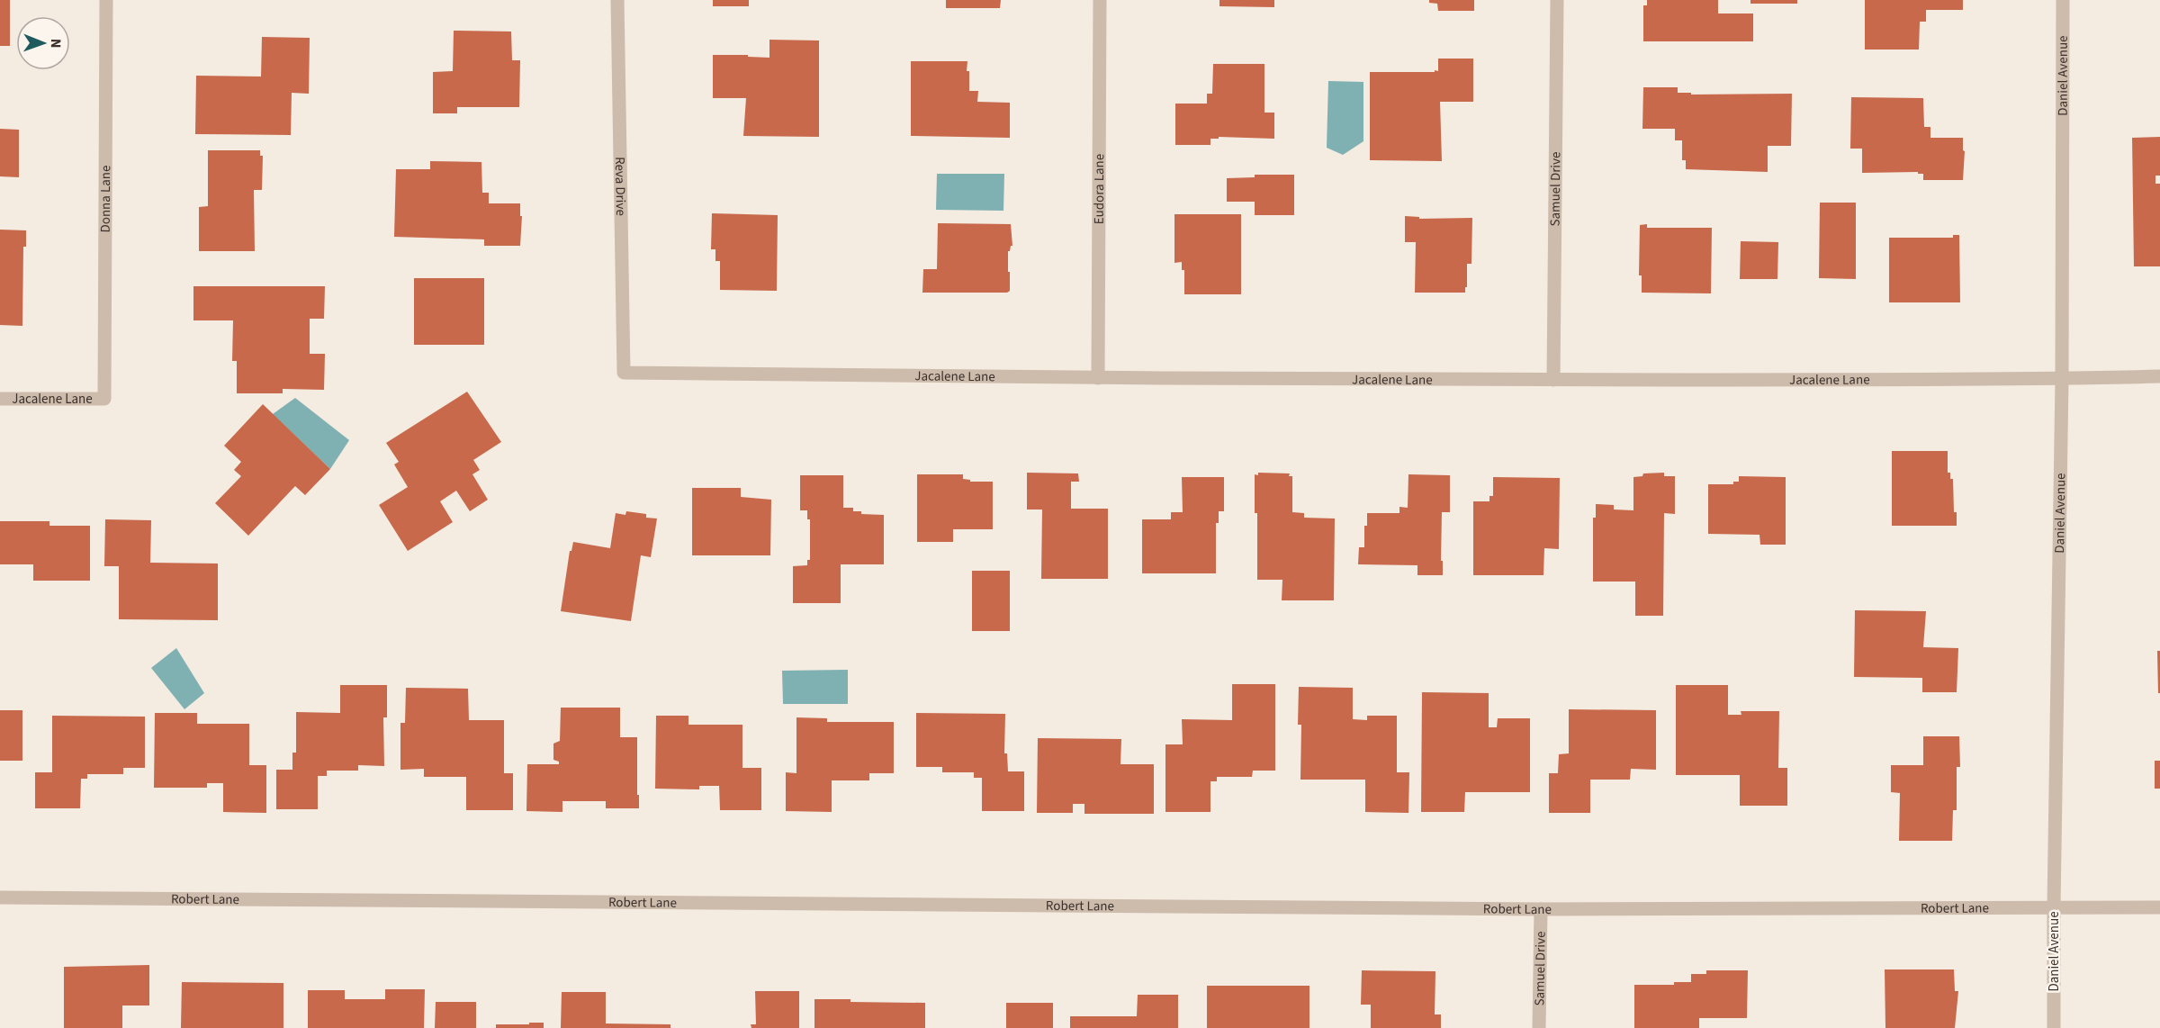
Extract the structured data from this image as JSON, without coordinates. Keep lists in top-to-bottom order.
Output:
{
  "streets": {
    "street": [
      "Daniel Avenue",
      "Reva Drive",
      "Eudora Lane",
      "Samuel Drive",
      "Donna Lane",
      "Jacalene Lane",
      "Robert Lane"
    ]
  },
  "crossings": [
    ["Daniel Avenue", "Jacalene Lane"],
    ["Daniel Avenue", "Robert Lane"],
    ["Reva Drive", "Jacalene Lane"],
    ["Eudora Lane", "Jacalene Lane"],
    ["Samuel Drive", "Jacalene Lane"],
    ["Samuel Drive", "Robert Lane"],
    ["Donna Lane", "Jacalene Lane"]
  ],
  "north": "right"
}
